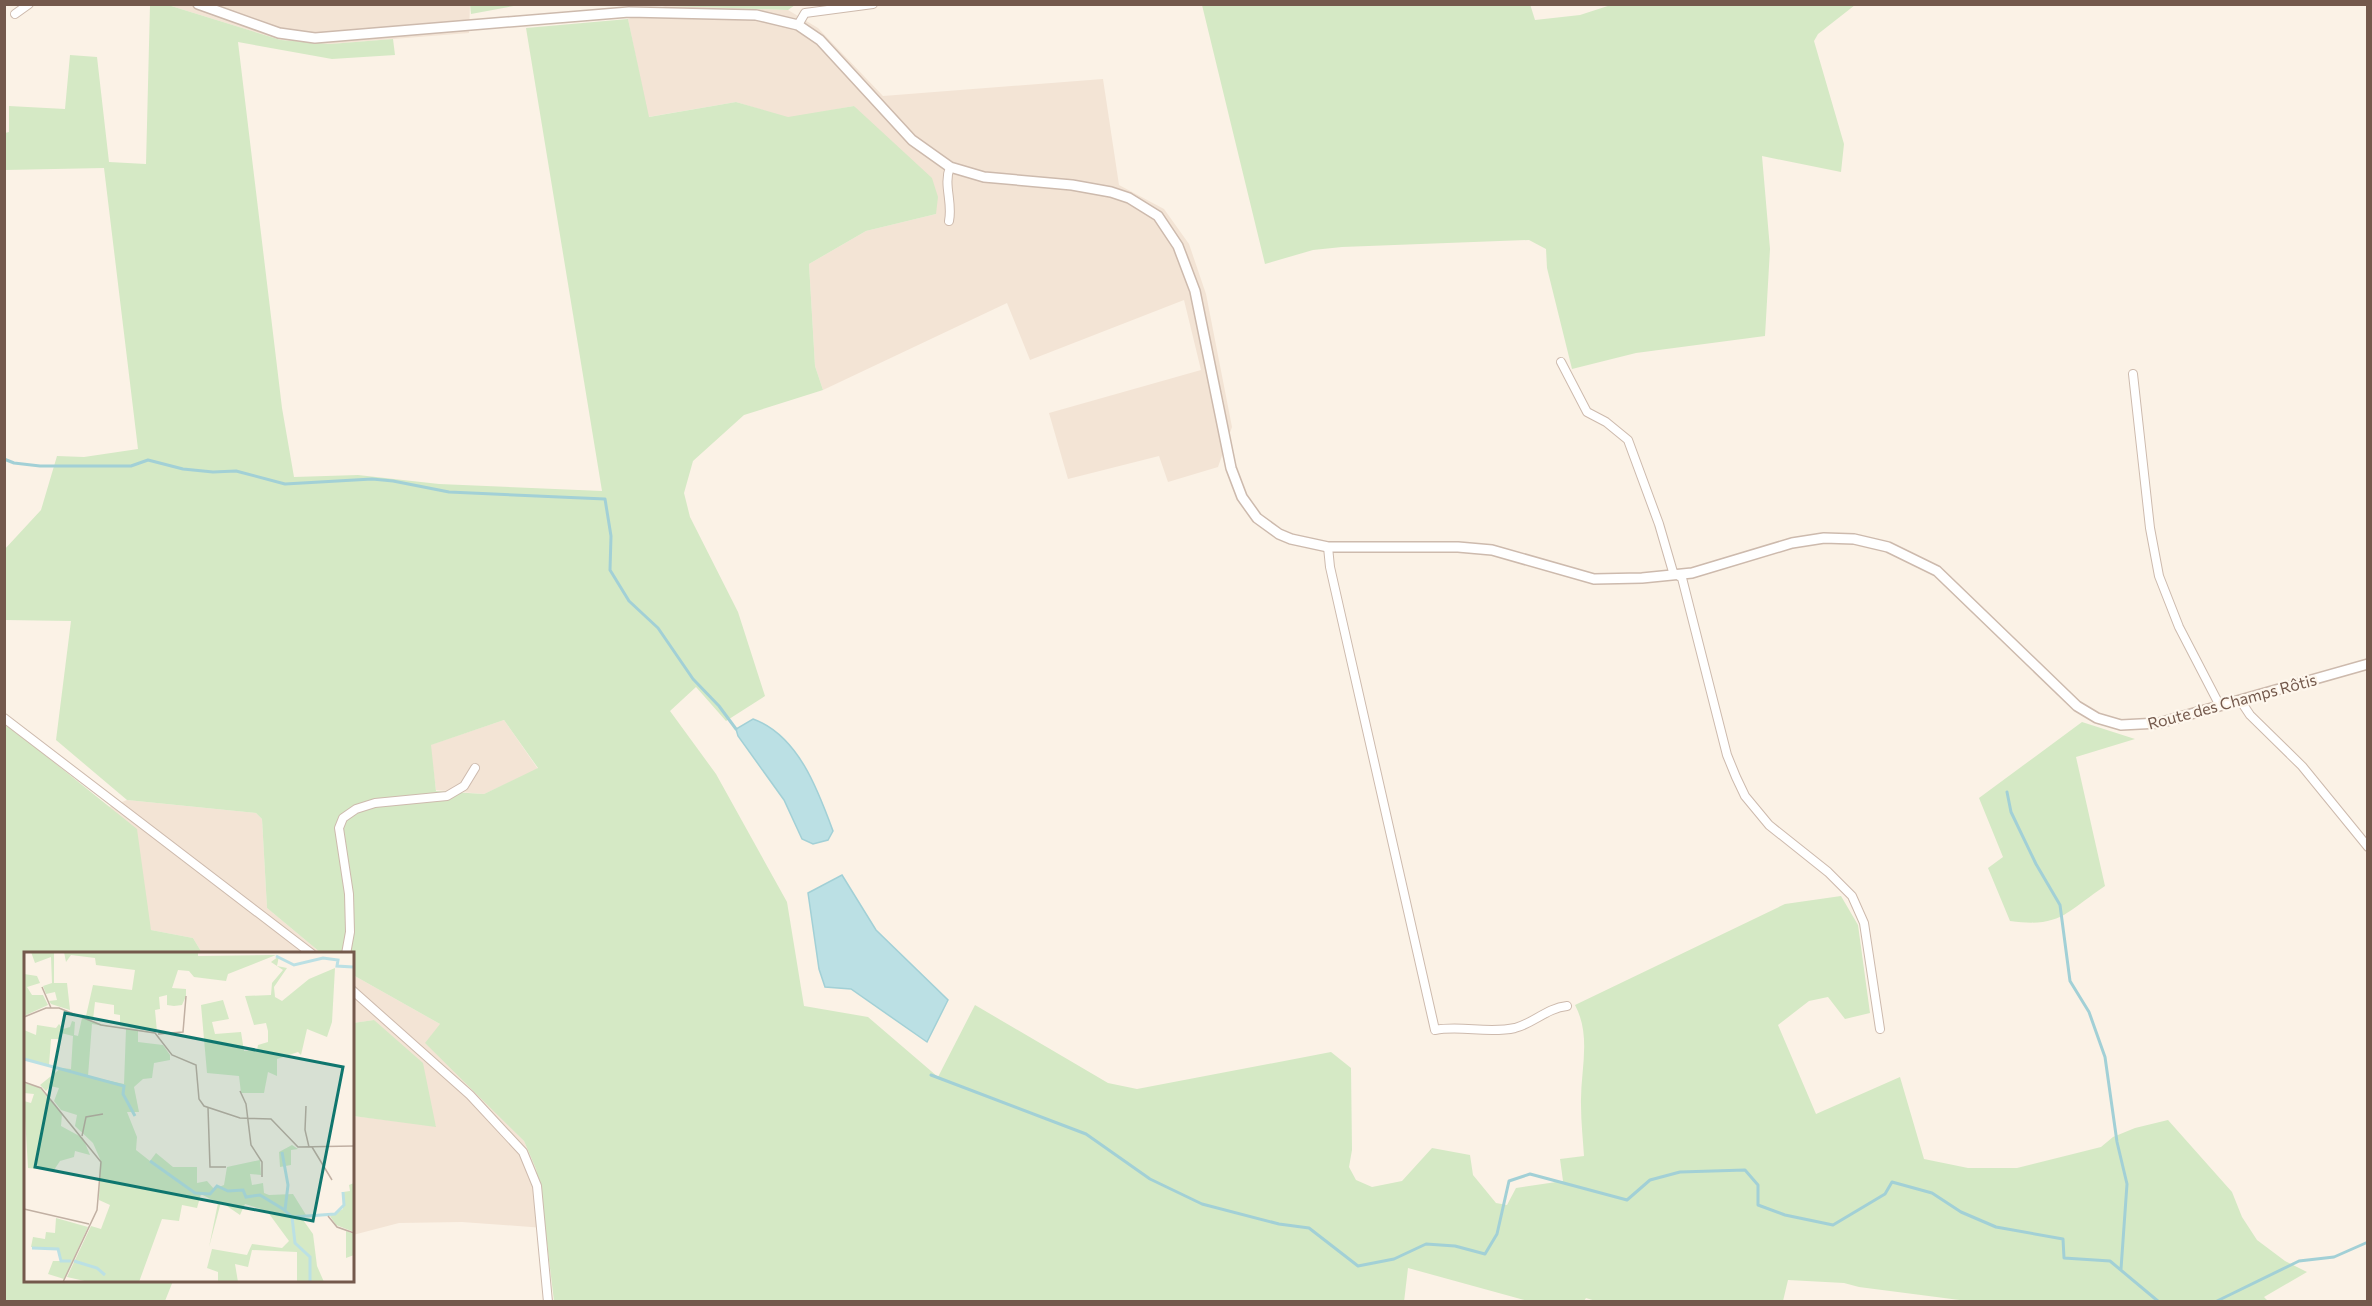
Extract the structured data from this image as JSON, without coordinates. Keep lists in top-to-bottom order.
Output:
{
  "streets": {
    "street": ["Route des Champs Rôtis"]
  }
}
